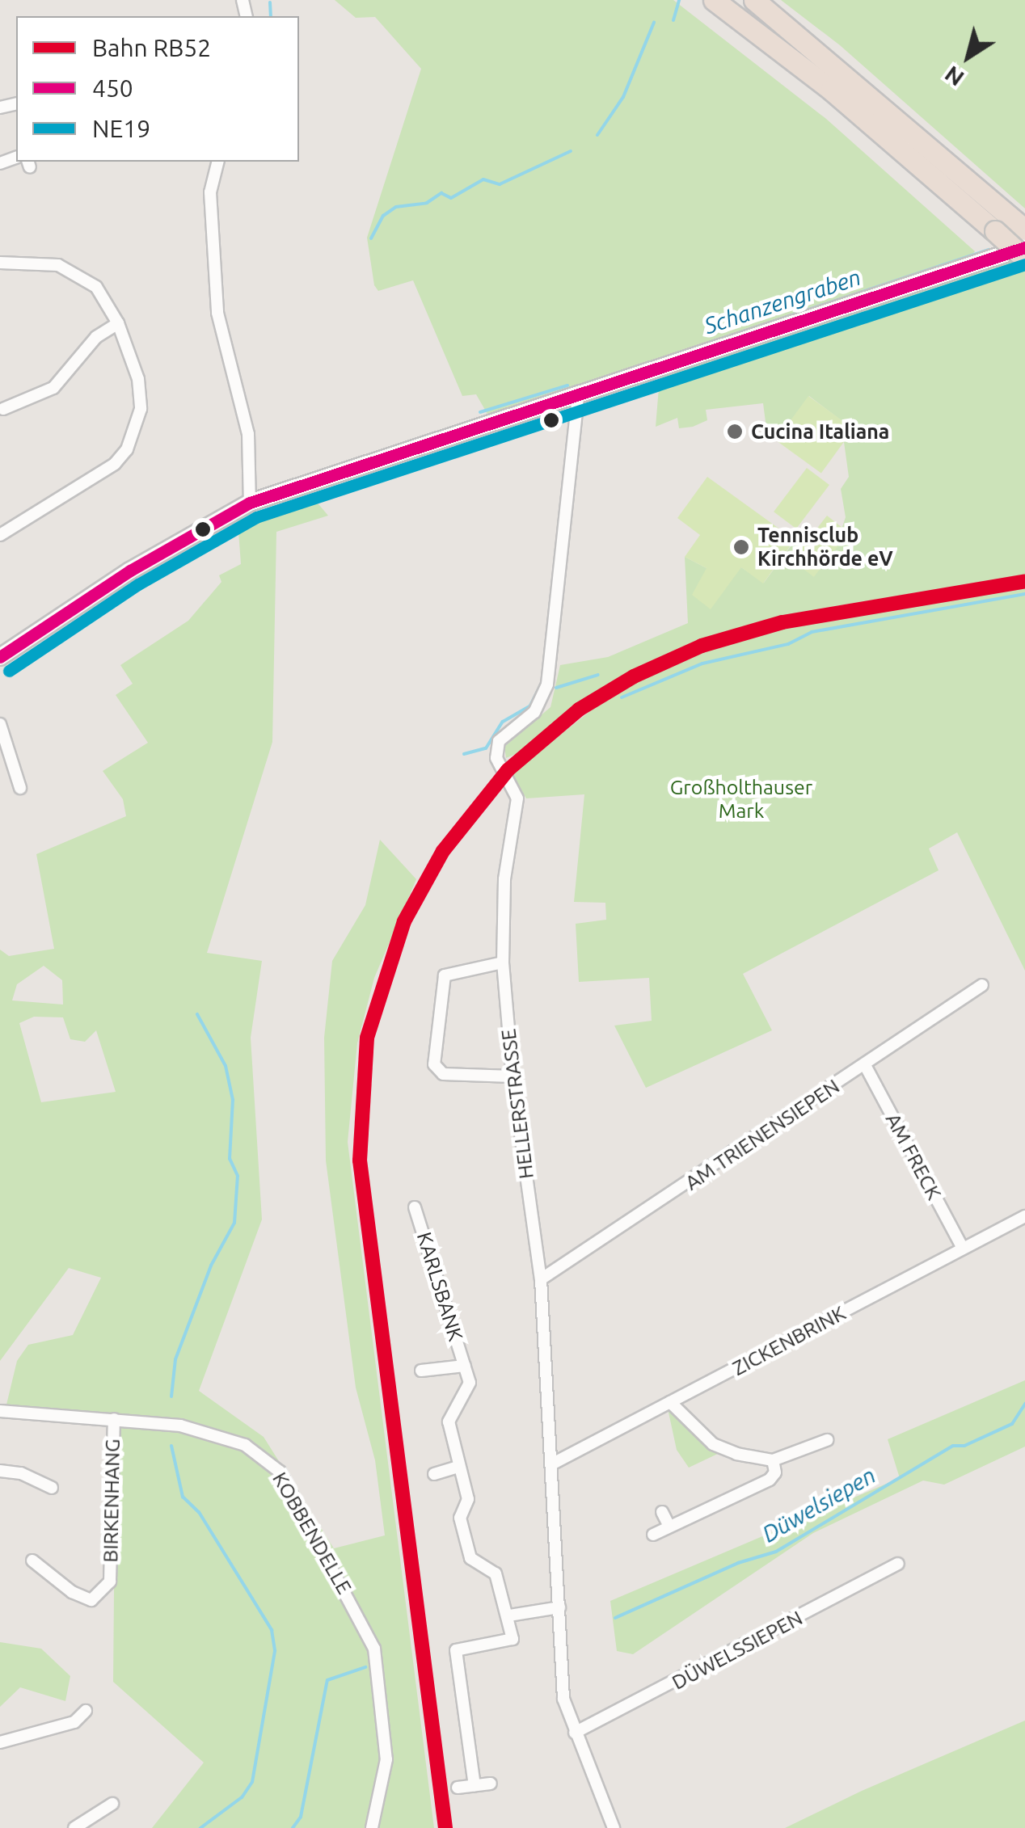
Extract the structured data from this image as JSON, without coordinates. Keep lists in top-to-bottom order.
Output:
{
  "streets": {
    "street": [
      "HELLERSTRASSE",
      "AM TRIENENSIEPEN",
      "AM FRECK",
      "KARLSBANK",
      "ZICKENBRINK",
      "BIRKENHANG",
      "KOBBENDELLE",
      "DÜWELSSIEPEN"
    ]
  },
  "crossings": [
    ["HELLERSTRASSE", "AM TRIENENSIEPEN"],
    ["HELLERSTRASSE", "ZICKENBRINK"],
    ["HELLERSTRASSE", "DÜWELSSIEPEN"],
    ["AM TRIENENSIEPEN", "AM FRECK"],
    ["AM FRECK", "ZICKENBRINK"],
    ["BIRKENHANG", "KOBBENDELLE"]
  ],
  "water": ["Schanzengraben", "Düwelsiepen"],
  "parks": ["Großholthauser Mark"],
  "places": ["Cucina Italiana", "Tennisclub Kirchhörde eV"],
  "lines": ["transit line 450", "transit line NE19", "rail line RB52"],
  "legend": ["Bahn RB52", "450", "NE19"],
  "north": "bottom left"
}
